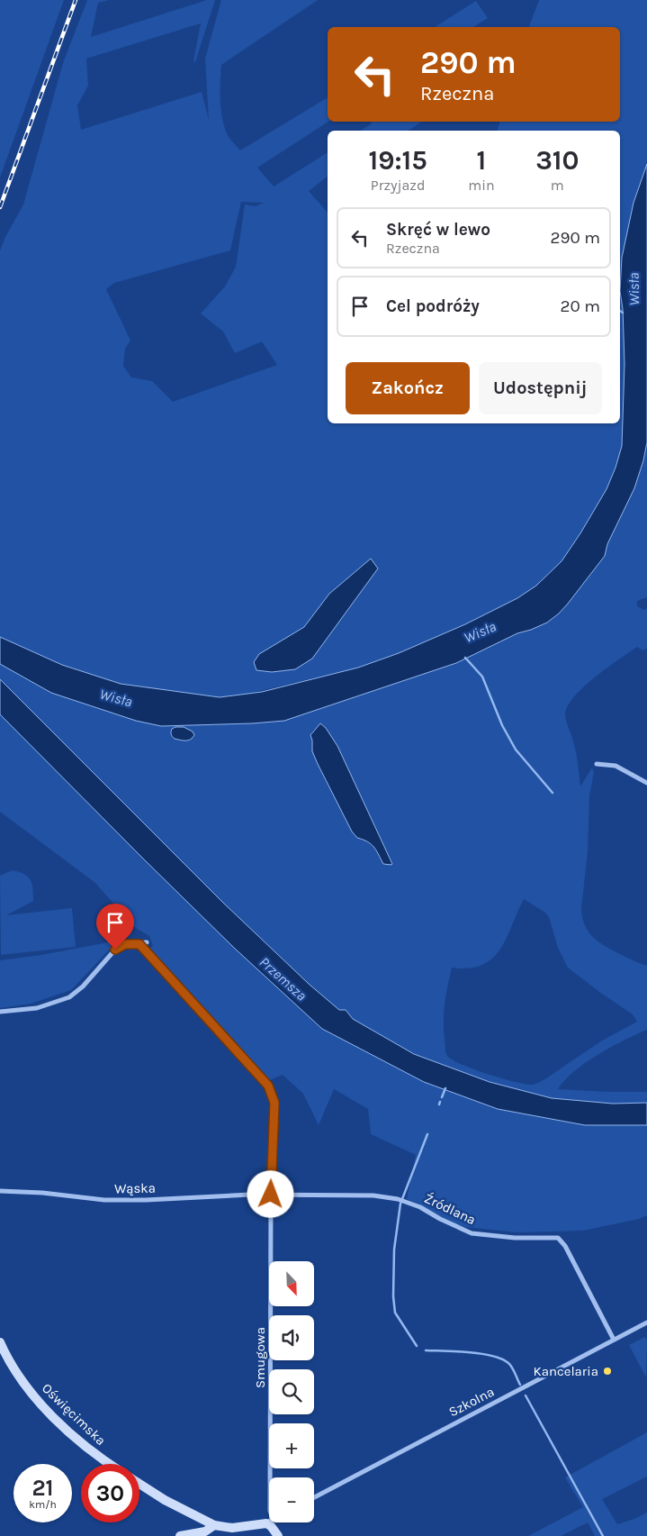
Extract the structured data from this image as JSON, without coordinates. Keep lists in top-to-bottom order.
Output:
{
  "streets": {
    "street": [
      "Wąska",
      "Źródlana",
      "Smugowa",
      "Szkolna",
      "Oświęcimska"
    ]
  },
  "crossings": [
    ["Wąska", "Źródlana"],
    ["Wąska", "Smugowa"],
    ["Źródlana", "Smugowa"],
    ["Źródlana", "Szkolna"]
  ],
  "water": ["Wisła", "Przemsza"],
  "places": ["Kancelaria"],
  "north": "bottom right",
  "page": {
    "turn": ["290 m", "Rzeczna"],
    "eta": [
      "19:15",
      "Przyjazd",
      "1",
      "min",
      "310",
      "m"
    ],
    "list": [
      {
        "name": "Skręć w lewo",
        "note": "Rzeczna",
        "value": "290 m"
      },
      {
        "name": "Cel podróży",
        "value": "20 m"
      }
    ],
    "buttons": ["Zakończ", "Udostępnij"],
    "map_buttons": ["+", "−"],
    "speed": "21 km/h",
    "limit": "30"
  }
}
